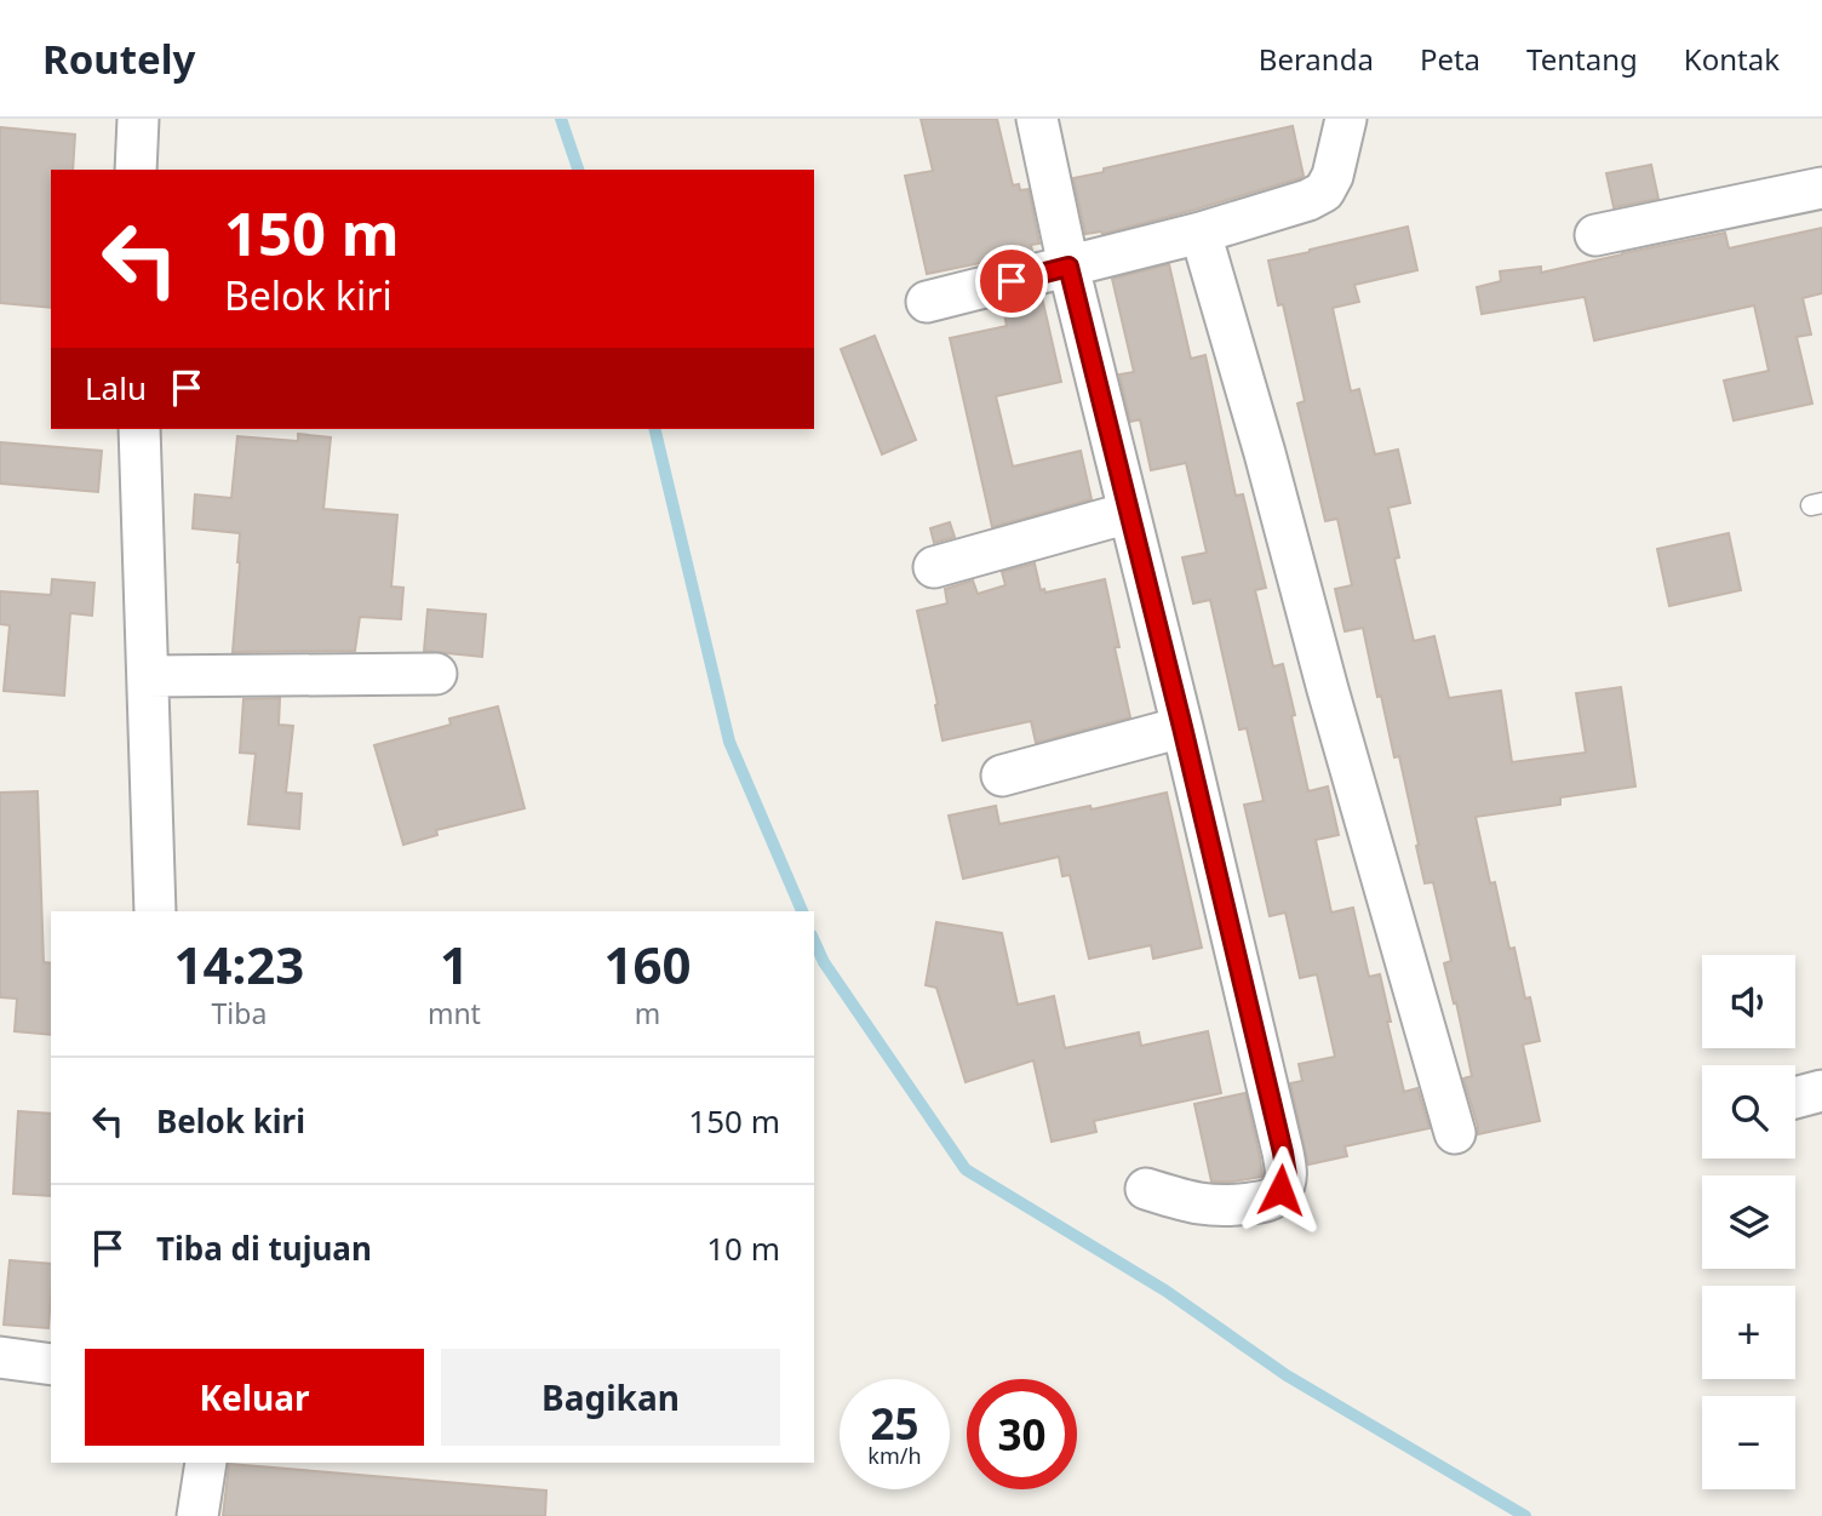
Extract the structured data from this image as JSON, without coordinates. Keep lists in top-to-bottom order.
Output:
{
  "page": {
    "header": "Routely",
    "nav": [
      "Beranda",
      "Peta",
      "Tentang",
      "Kontak"
    ],
    "turn": ["150 m", "Belok kiri"],
    "then": "Lalu",
    "eta": [
      "14:23",
      "Tiba",
      "1",
      "mnt",
      "160",
      "m"
    ],
    "map_buttons": ["+", "−"],
    "list": [
      {
        "name": "Belok kiri",
        "value": "150 m"
      },
      {
        "name": "Tiba di tujuan",
        "value": "10 m"
      }
    ],
    "buttons": ["Keluar", "Bagikan"],
    "speed": "25 km/h",
    "limit": "30"
  }
}
